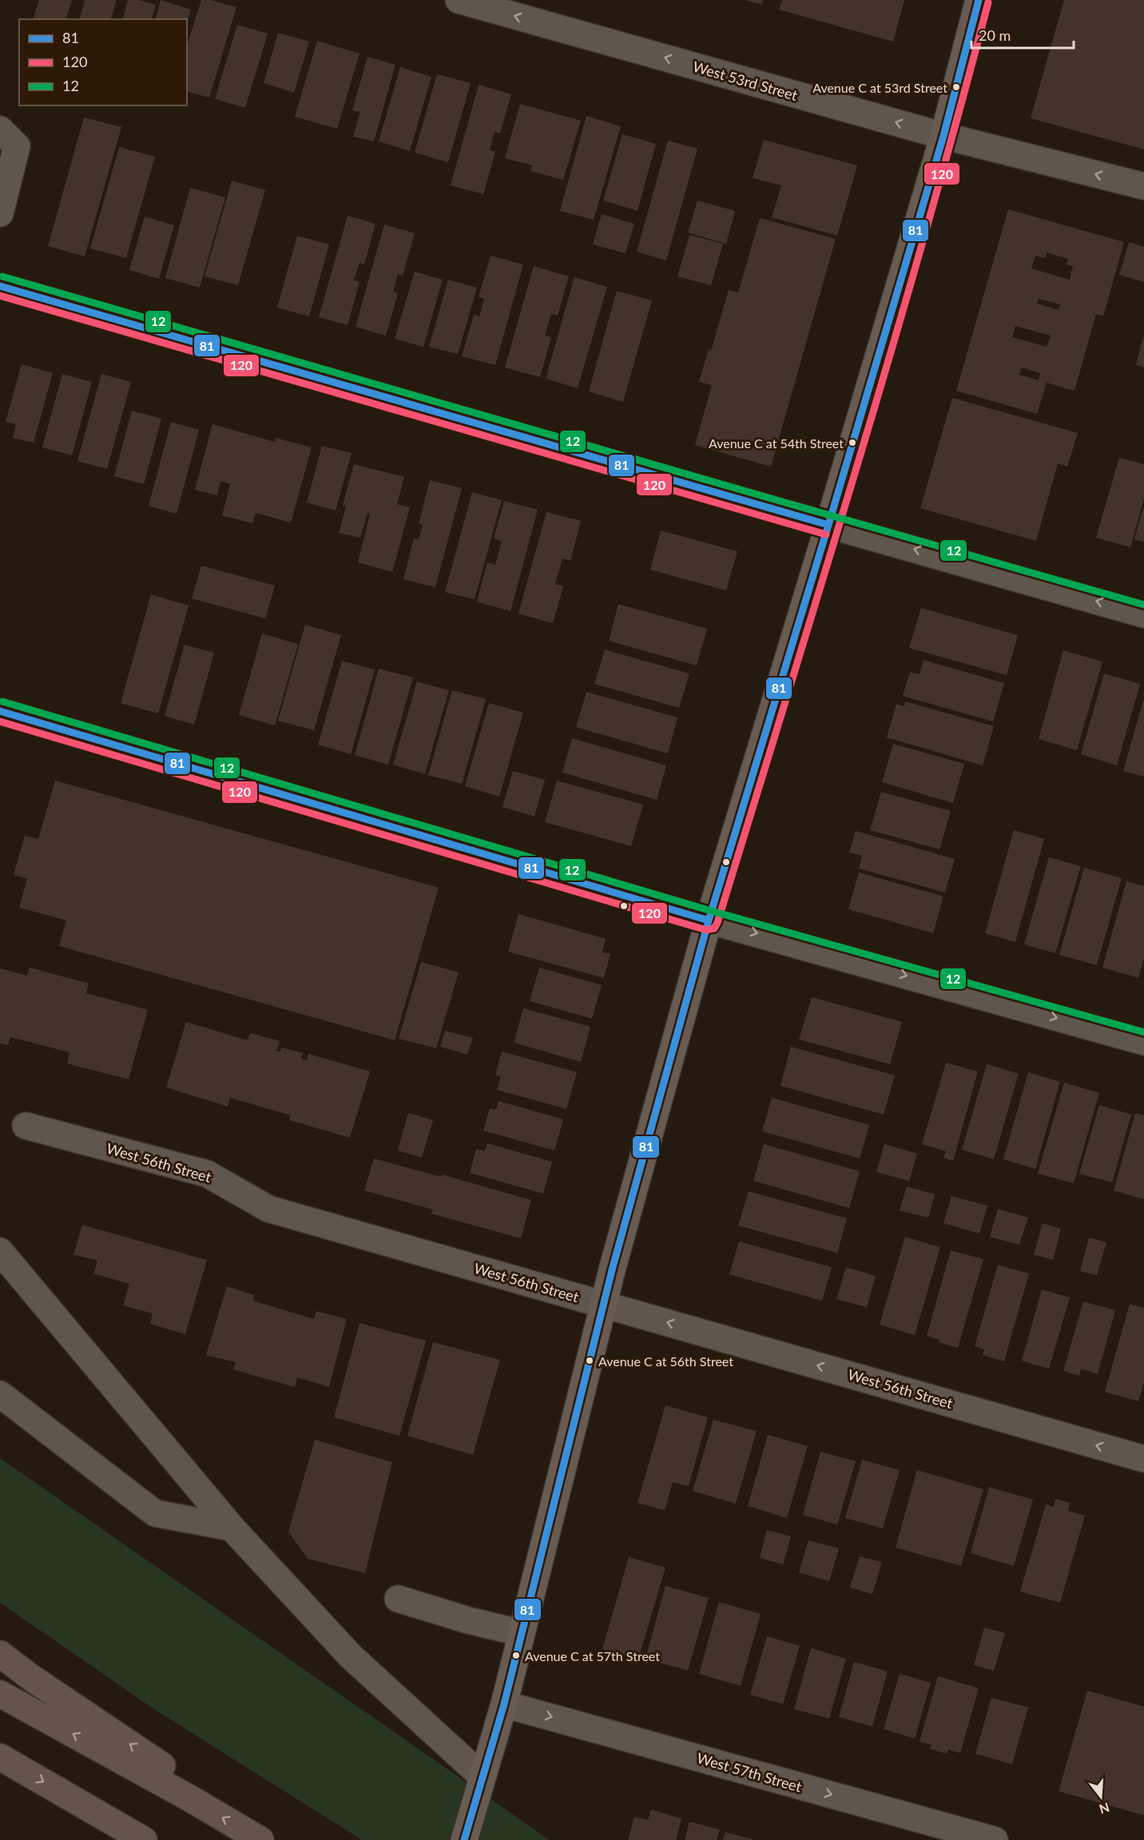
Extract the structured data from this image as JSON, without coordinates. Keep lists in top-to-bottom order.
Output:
{
  "streets": {
    "street": ["West 53rd Street", "West 56th Street", "West 57th Street"]
  },
  "one_way": ["West 53rd Street", "West 56th Street", "West 57th Street"],
  "places": [
    "Avenue C at 53rd Street",
    "Avenue C at 54th Street",
    "Avenue C at 56th Street",
    "Avenue C at 57th Street"
  ],
  "lines": ["transit line 81", "transit line 120", "transit line 12"],
  "legend": ["81", "120", "12"],
  "scale_bar": "20 m",
  "north": "bottom"
}
